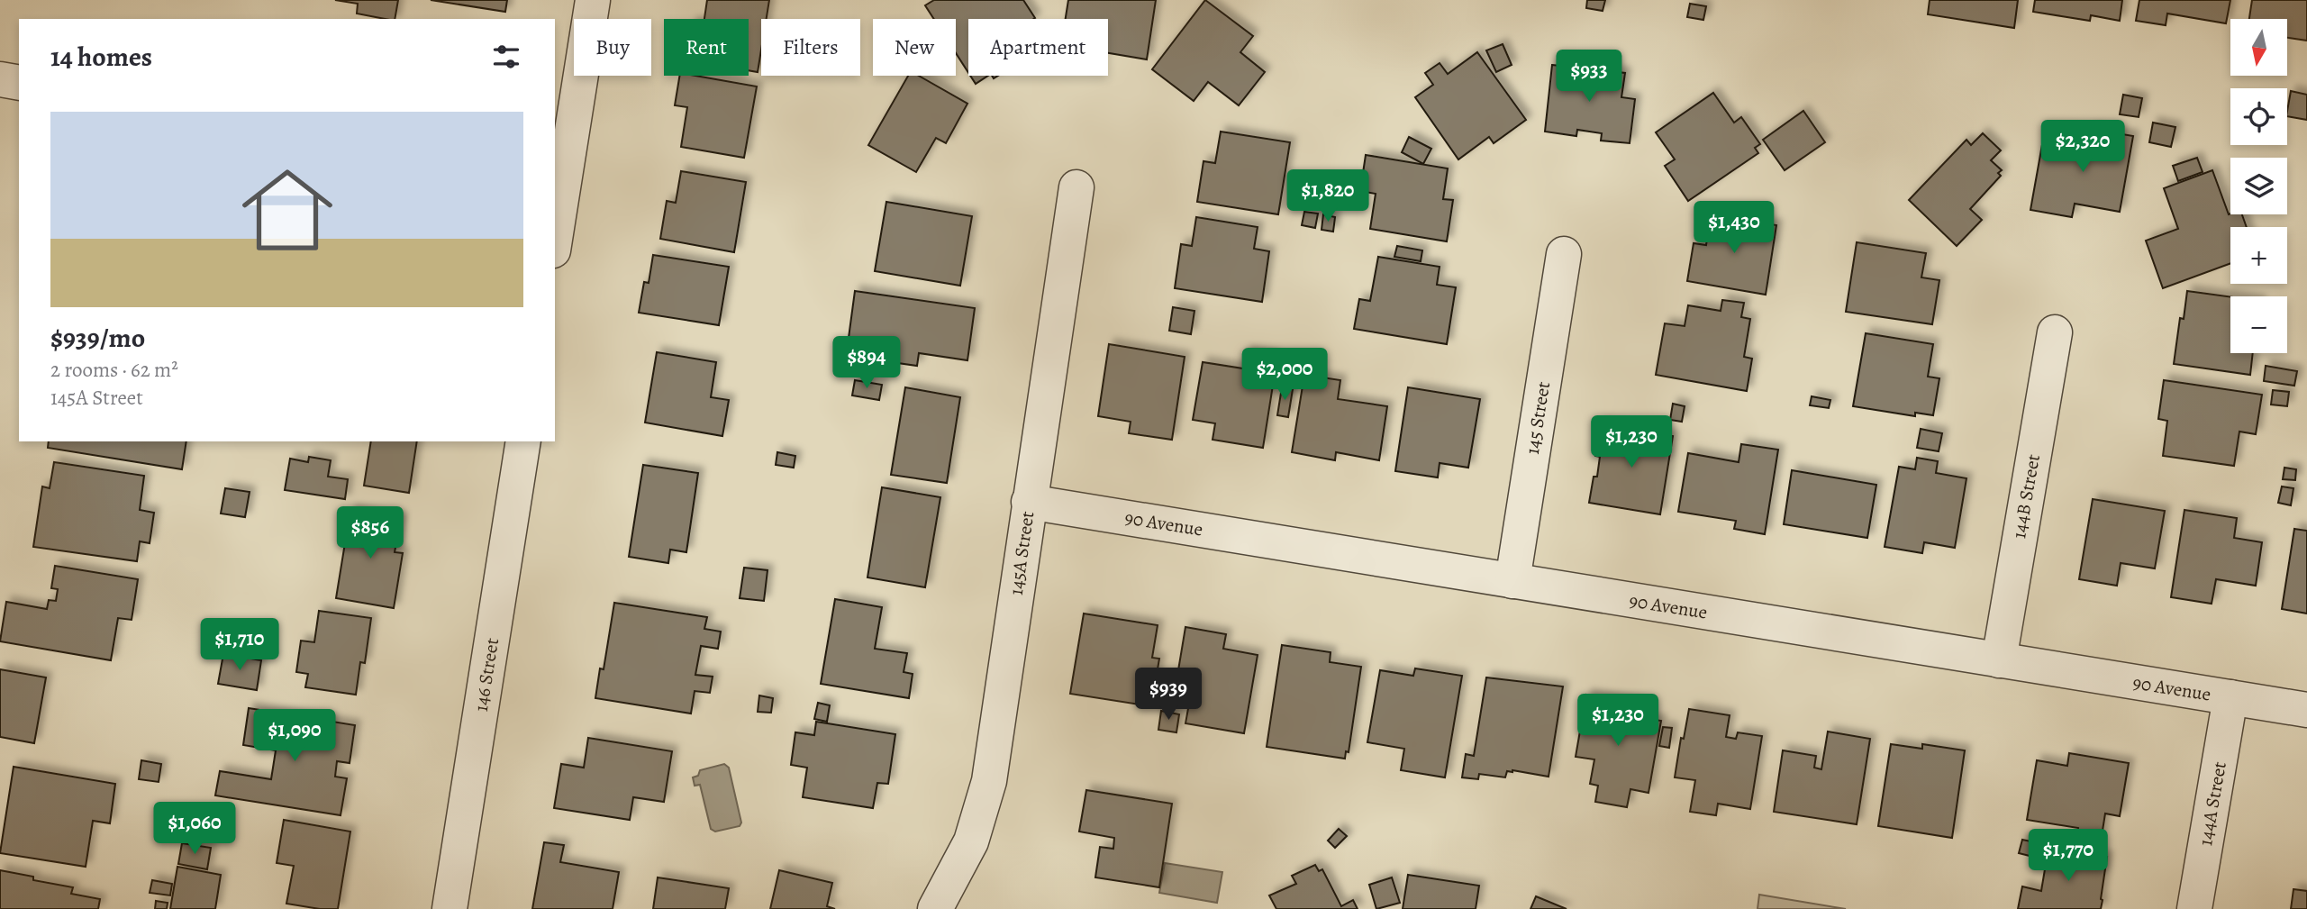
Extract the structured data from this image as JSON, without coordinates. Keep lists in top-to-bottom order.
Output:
{
  "streets": {
    "street": [
      "145 Street",
      "144B Street",
      "90 Avenue",
      "145A Street",
      "146 Street",
      "144A Street"
    ]
  },
  "crossings": [
    ["145 Street", "90 Avenue"],
    ["144B Street", "90 Avenue"],
    ["90 Avenue", "145A Street"],
    ["90 Avenue", "144A Street"]
  ],
  "north": "bottom",
  "page": {
    "map_buttons": ["+", "−"],
    "chip": [
      "Buy",
      "Rent",
      "Filters",
      "New",
      "Apartment"
    ],
    "heading": "14 homes",
    "price": [
      "$933",
      "$2,320",
      "$1,820",
      "$1,430",
      "$894",
      "$2,000",
      "$1,230",
      "$856",
      "$1,710",
      "$939",
      "$1,230",
      "$1,090",
      "$1,060",
      "$1,770"
    ],
    "list": [
      {
        "name": "$939/mo",
        "note": "2 rooms · 62 m² · 145A Street"
      }
    ]
  }
}
